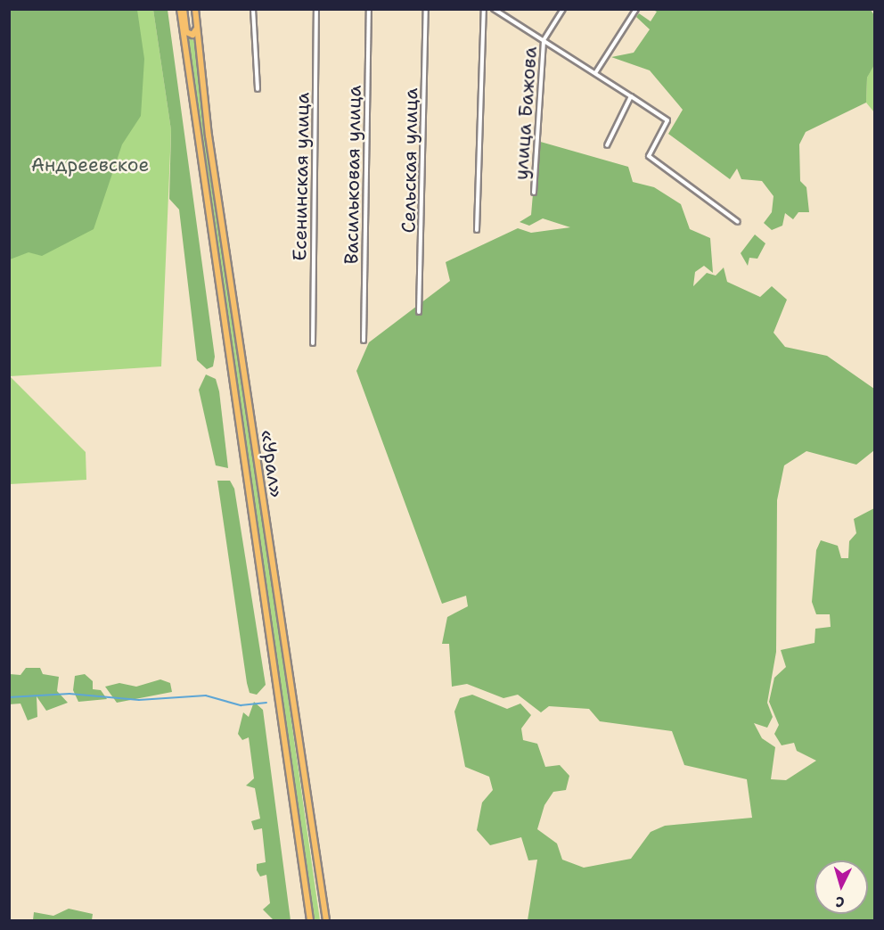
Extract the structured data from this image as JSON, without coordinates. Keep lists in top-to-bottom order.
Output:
{
  "streets": {
    "main road": ["«Урал»"],
    "street": [
      "улица Бажова",
      "Сельская улица",
      "Васильковая улица",
      "Есенинская улица"
    ]
  },
  "parks": ["Андреевское"],
  "north": "bottom"
}
